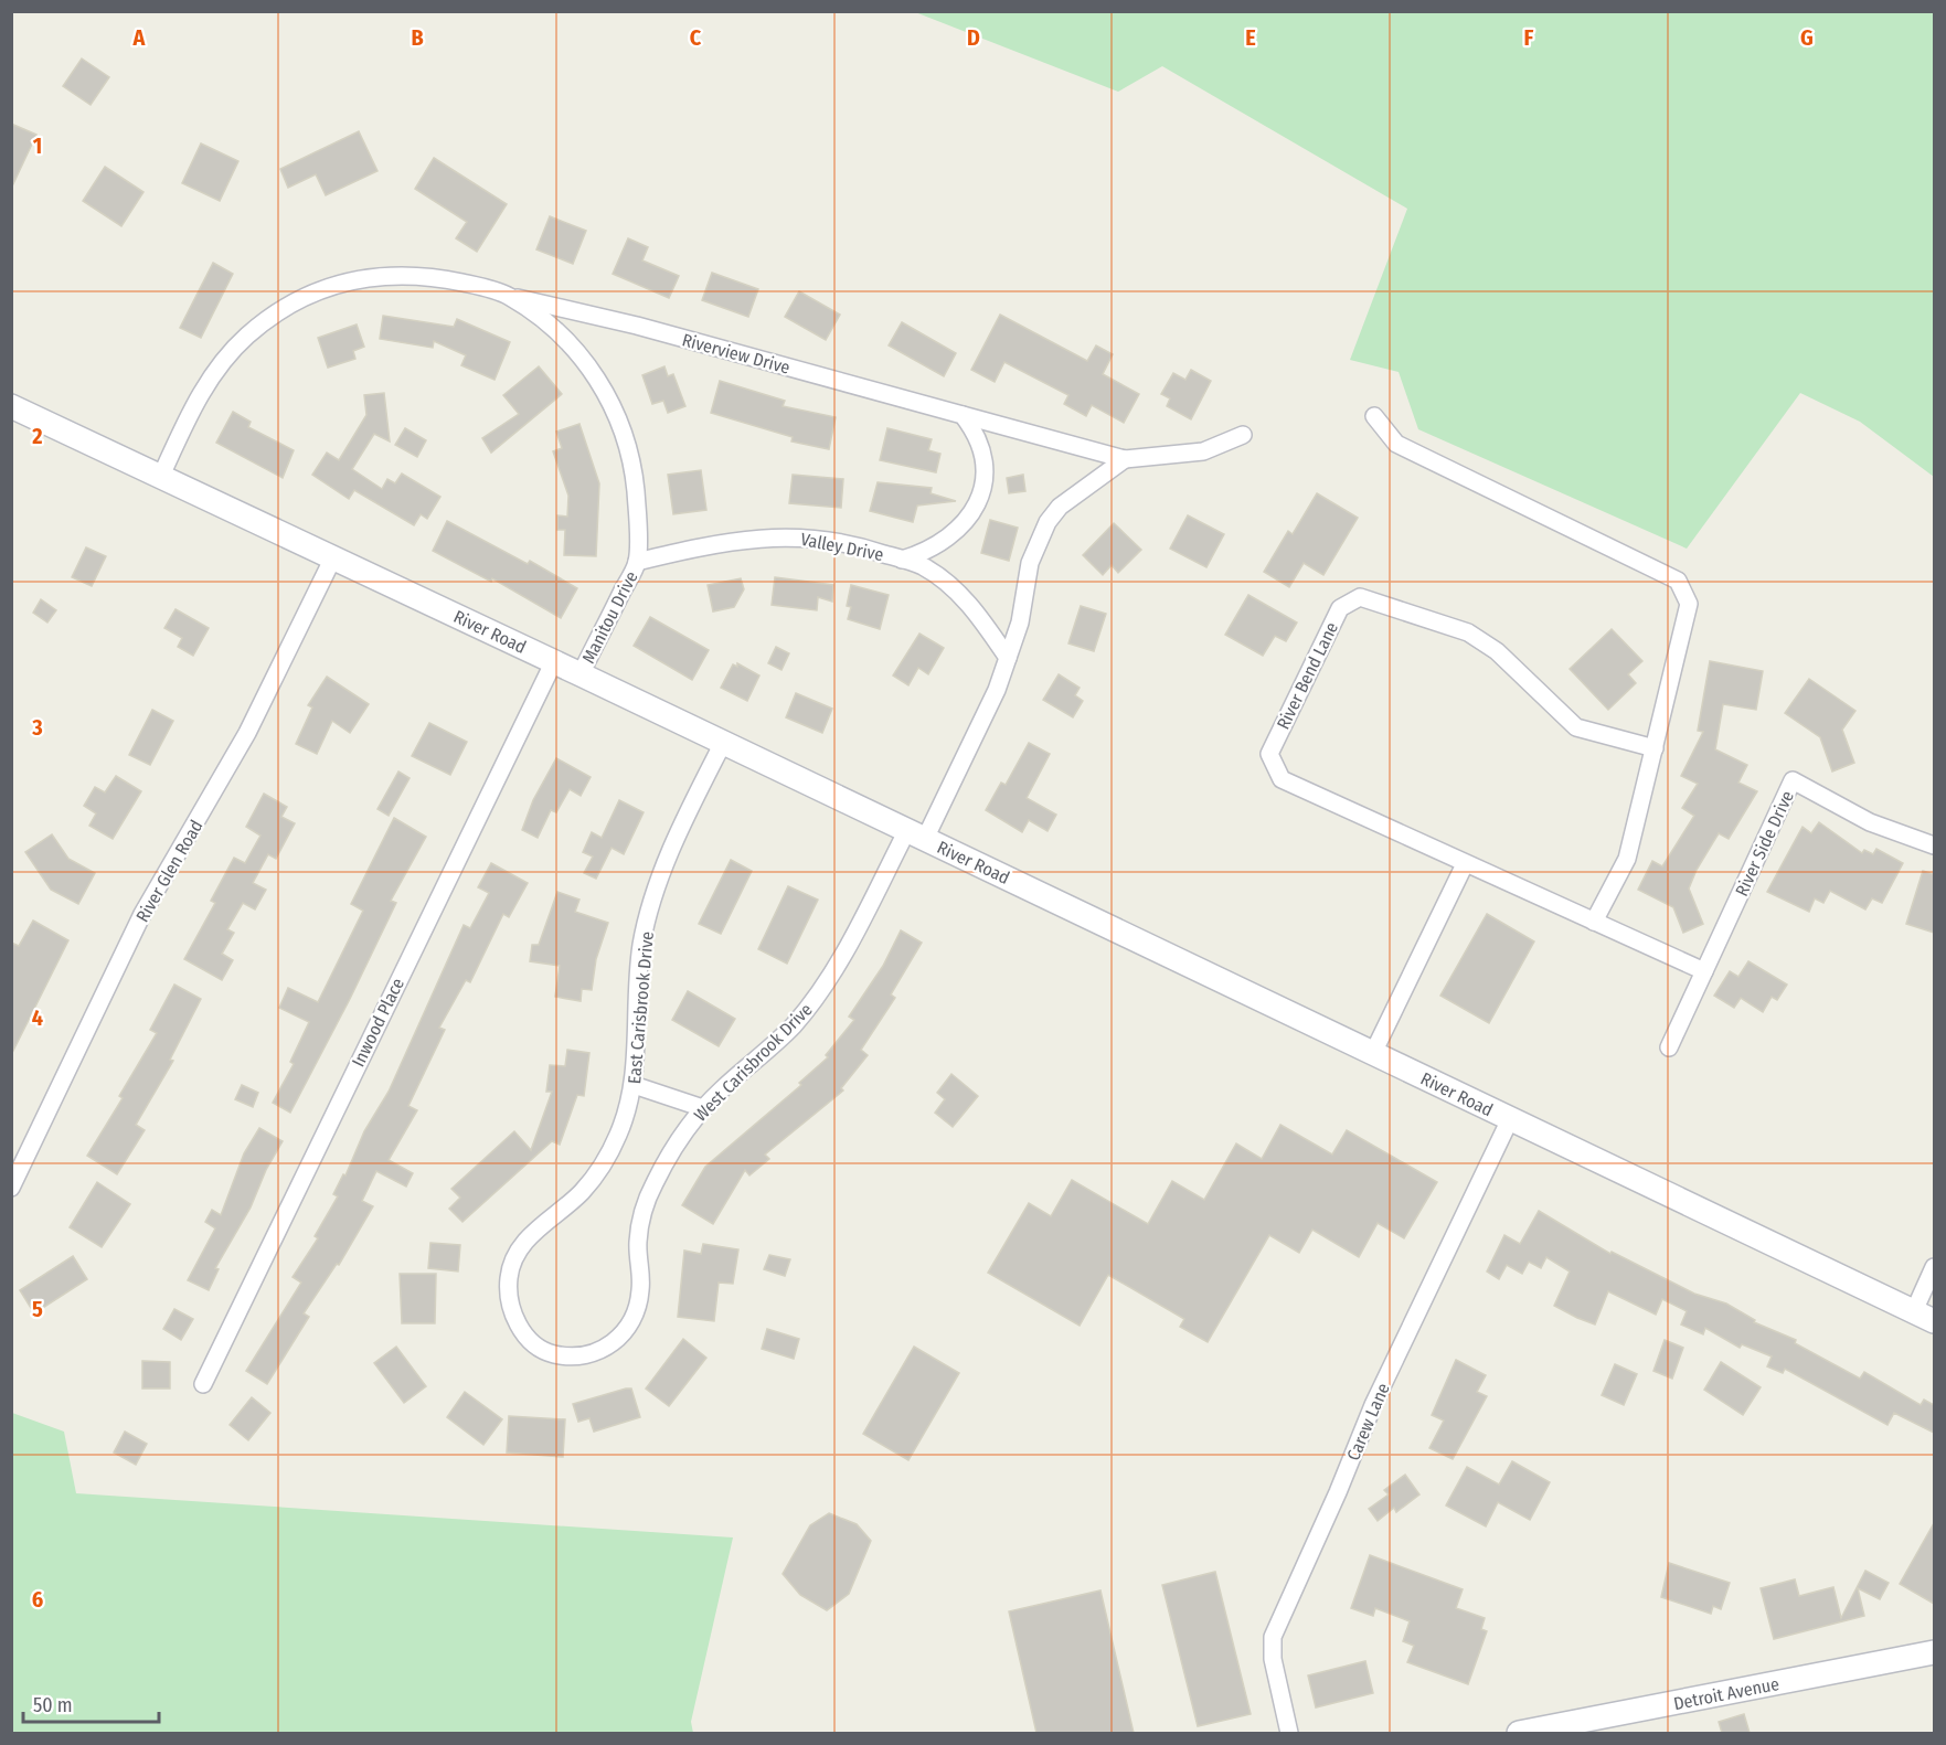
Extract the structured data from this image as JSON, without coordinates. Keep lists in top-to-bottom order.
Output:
{
  "streets": {
    "street": [
      "Riverview Drive",
      "Valley Drive",
      "Manitou Drive",
      "River Road",
      "River Bend Lane",
      "River Side Drive",
      "River Glen Road",
      "East Carisbrook Drive",
      "Inwood Place",
      "West Carisbrook Drive",
      "Carew Lane",
      "Detroit Avenue"
    ]
  },
  "crossings": [
    ["Riverview Drive", "Manitou Drive"],
    ["Valley Drive", "Manitou Drive"],
    ["Manitou Drive", "River Road"],
    ["River Road", "River Glen Road"],
    ["River Road", "East Carisbrook Drive"],
    ["River Road", "Inwood Place"],
    ["River Road", "West Carisbrook Drive"],
    ["River Road", "Carew Lane"],
    ["River Bend Lane", "River Side Drive"],
    ["East Carisbrook Drive", "West Carisbrook Drive"]
  ],
  "scale_bar": "50 m",
  "grid": {
    "columns": [
      "A",
      "B",
      "C",
      "D",
      "E",
      "F",
      "G"
    ],
    "rows": [
      "1",
      "2",
      "3",
      "4",
      "5",
      "6"
    ]
  }
}
